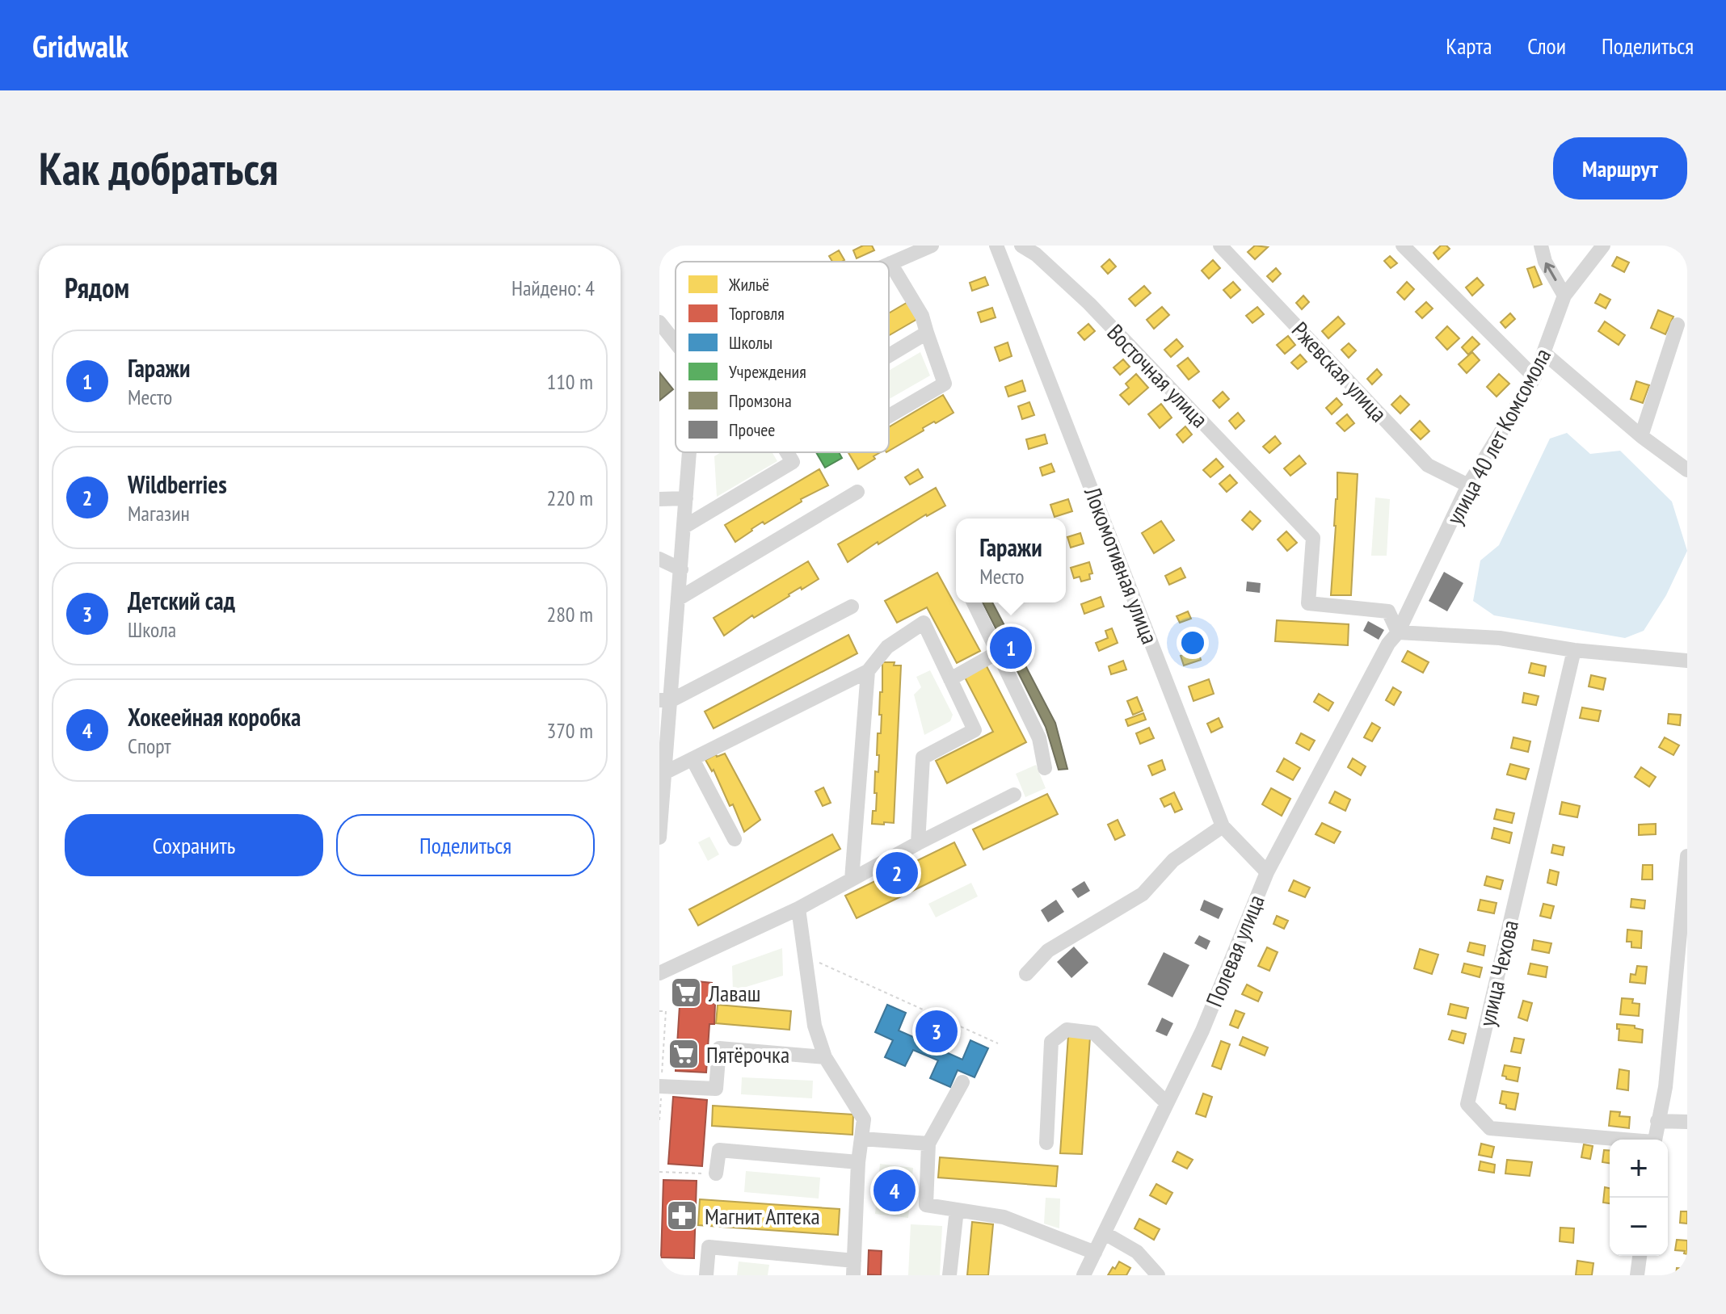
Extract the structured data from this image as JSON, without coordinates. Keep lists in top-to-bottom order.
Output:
{
  "streets": {
    "street": [
      "Ржевская улица",
      "Восточная улица",
      "улица 40 лет Комсомола",
      "Локомотивная улица",
      "Полевая улица",
      "улица Чехова"
    ]
  },
  "crossings": [
    ["Ржевская улица", "улица 40 лет Комсомола"],
    ["Восточная улица", "улица 40 лет Комсомола"],
    ["Восточная улица", "Полевая улица"],
    ["улица 40 лет Комсомола", "Полевая улица"],
    ["Локомотивная улица", "Полевая улица"]
  ],
  "places": {
    "supermarket": ["Лаваш", "Пятёрочка"],
    "pharmacy": ["Магнит Аптека"]
  },
  "legend": [
    "Жильё",
    "Торговля",
    "Школы",
    "Учреждения",
    "Промзона",
    "Прочее"
  ],
  "page": {
    "header": "Gridwalk",
    "nav": ["Карта", "Слои", "Поделиться"],
    "buttons": [
      "Маршрут",
      ["Сохранить", "Поделиться"]
    ],
    "title": "Как добраться",
    "heading": ["Рядом", "Найдено: 4"],
    "list": [
      {
        "mark": "1",
        "name": "Гаражи",
        "note": "Место",
        "value": "110 m"
      },
      {
        "mark": "2",
        "name": "Wildberries",
        "note": "Магазин",
        "value": "220 m"
      },
      {
        "mark": "3",
        "name": "Детский сад",
        "note": "Школа",
        "value": "280 m"
      },
      {
        "mark": "4",
        "name": "Хокеейная коробка",
        "note": "Спорт",
        "value": "370 m"
      }
    ],
    "popup": ["Гаражи", "Место"],
    "pins": [
      "1",
      "2",
      "3",
      "4"
    ],
    "map_buttons": ["+", "−"]
  }
}
